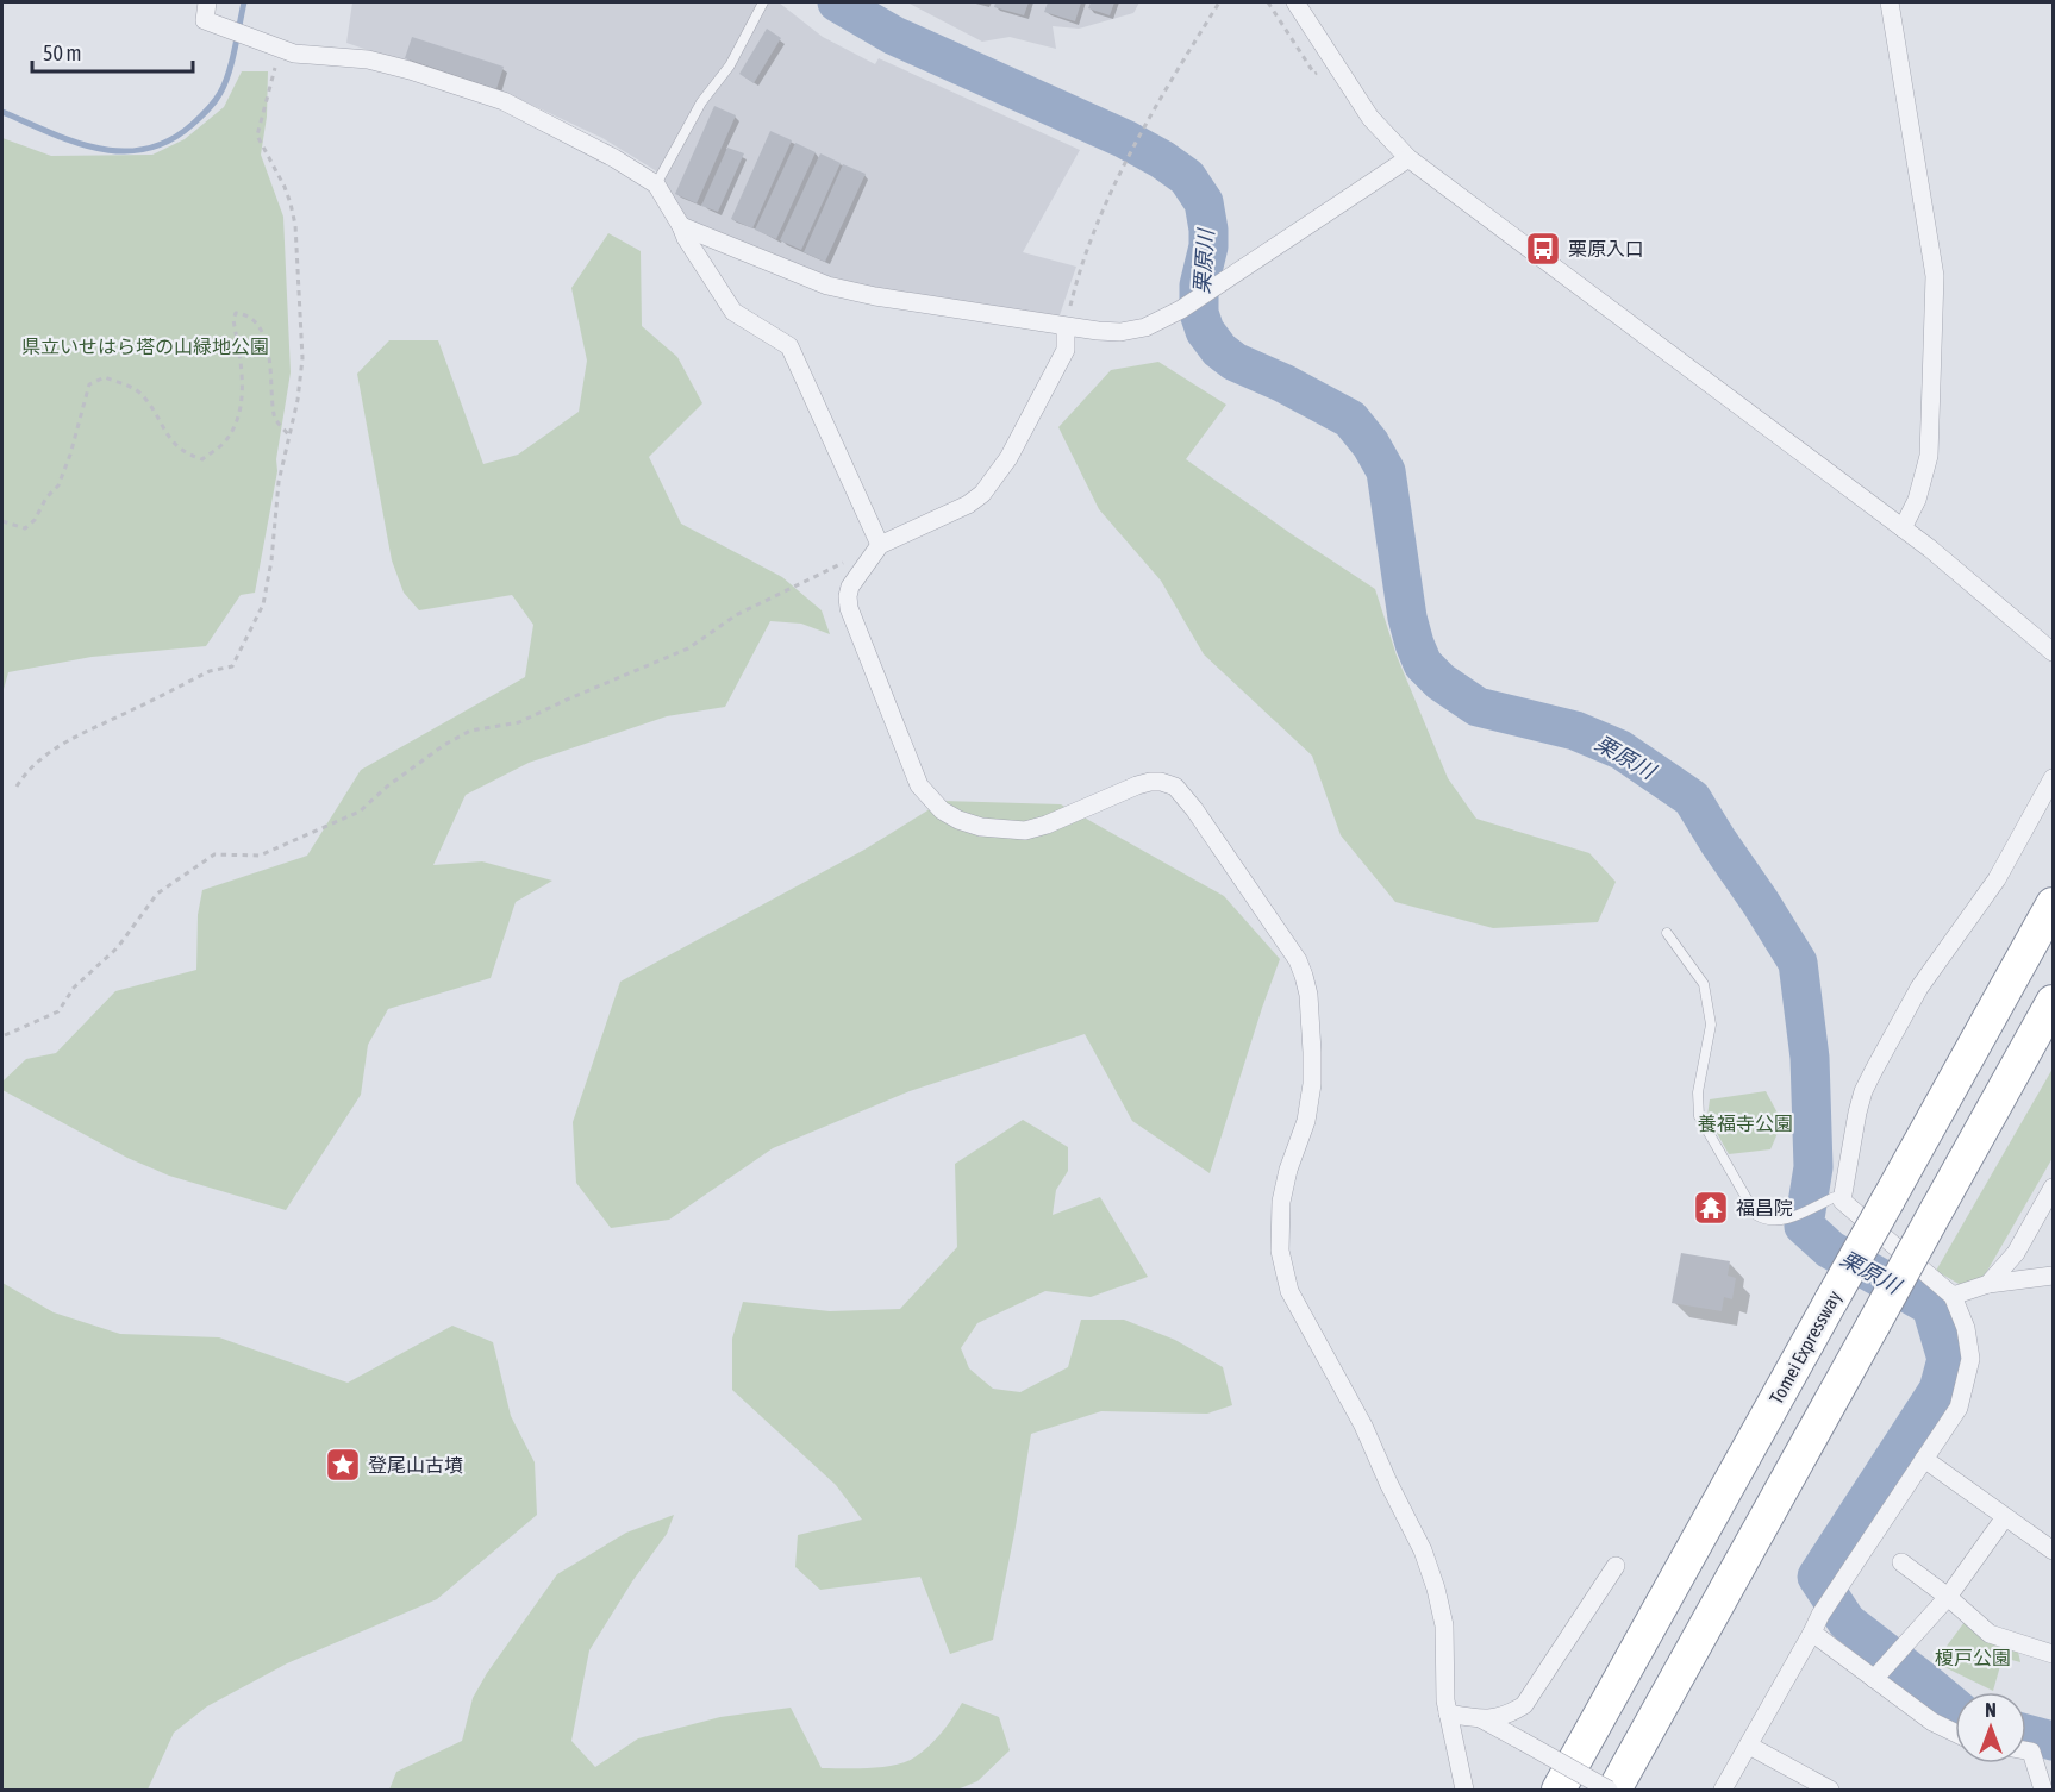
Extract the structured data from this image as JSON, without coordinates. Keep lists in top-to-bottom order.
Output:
{
  "streets": {
    "highway": ["Tomei Expressway"]
  },
  "water": ["栗原川"],
  "parks": ["県立いせはら塔の山緑地公園", "養福寺公園", "榎戸公園"],
  "places": {
    "bus stop": ["栗原入口"],
    "temple": ["福昌院"],
    "place": ["登尾山古墳"]
  },
  "scale_bar": "50 m",
  "north": "top"
}
